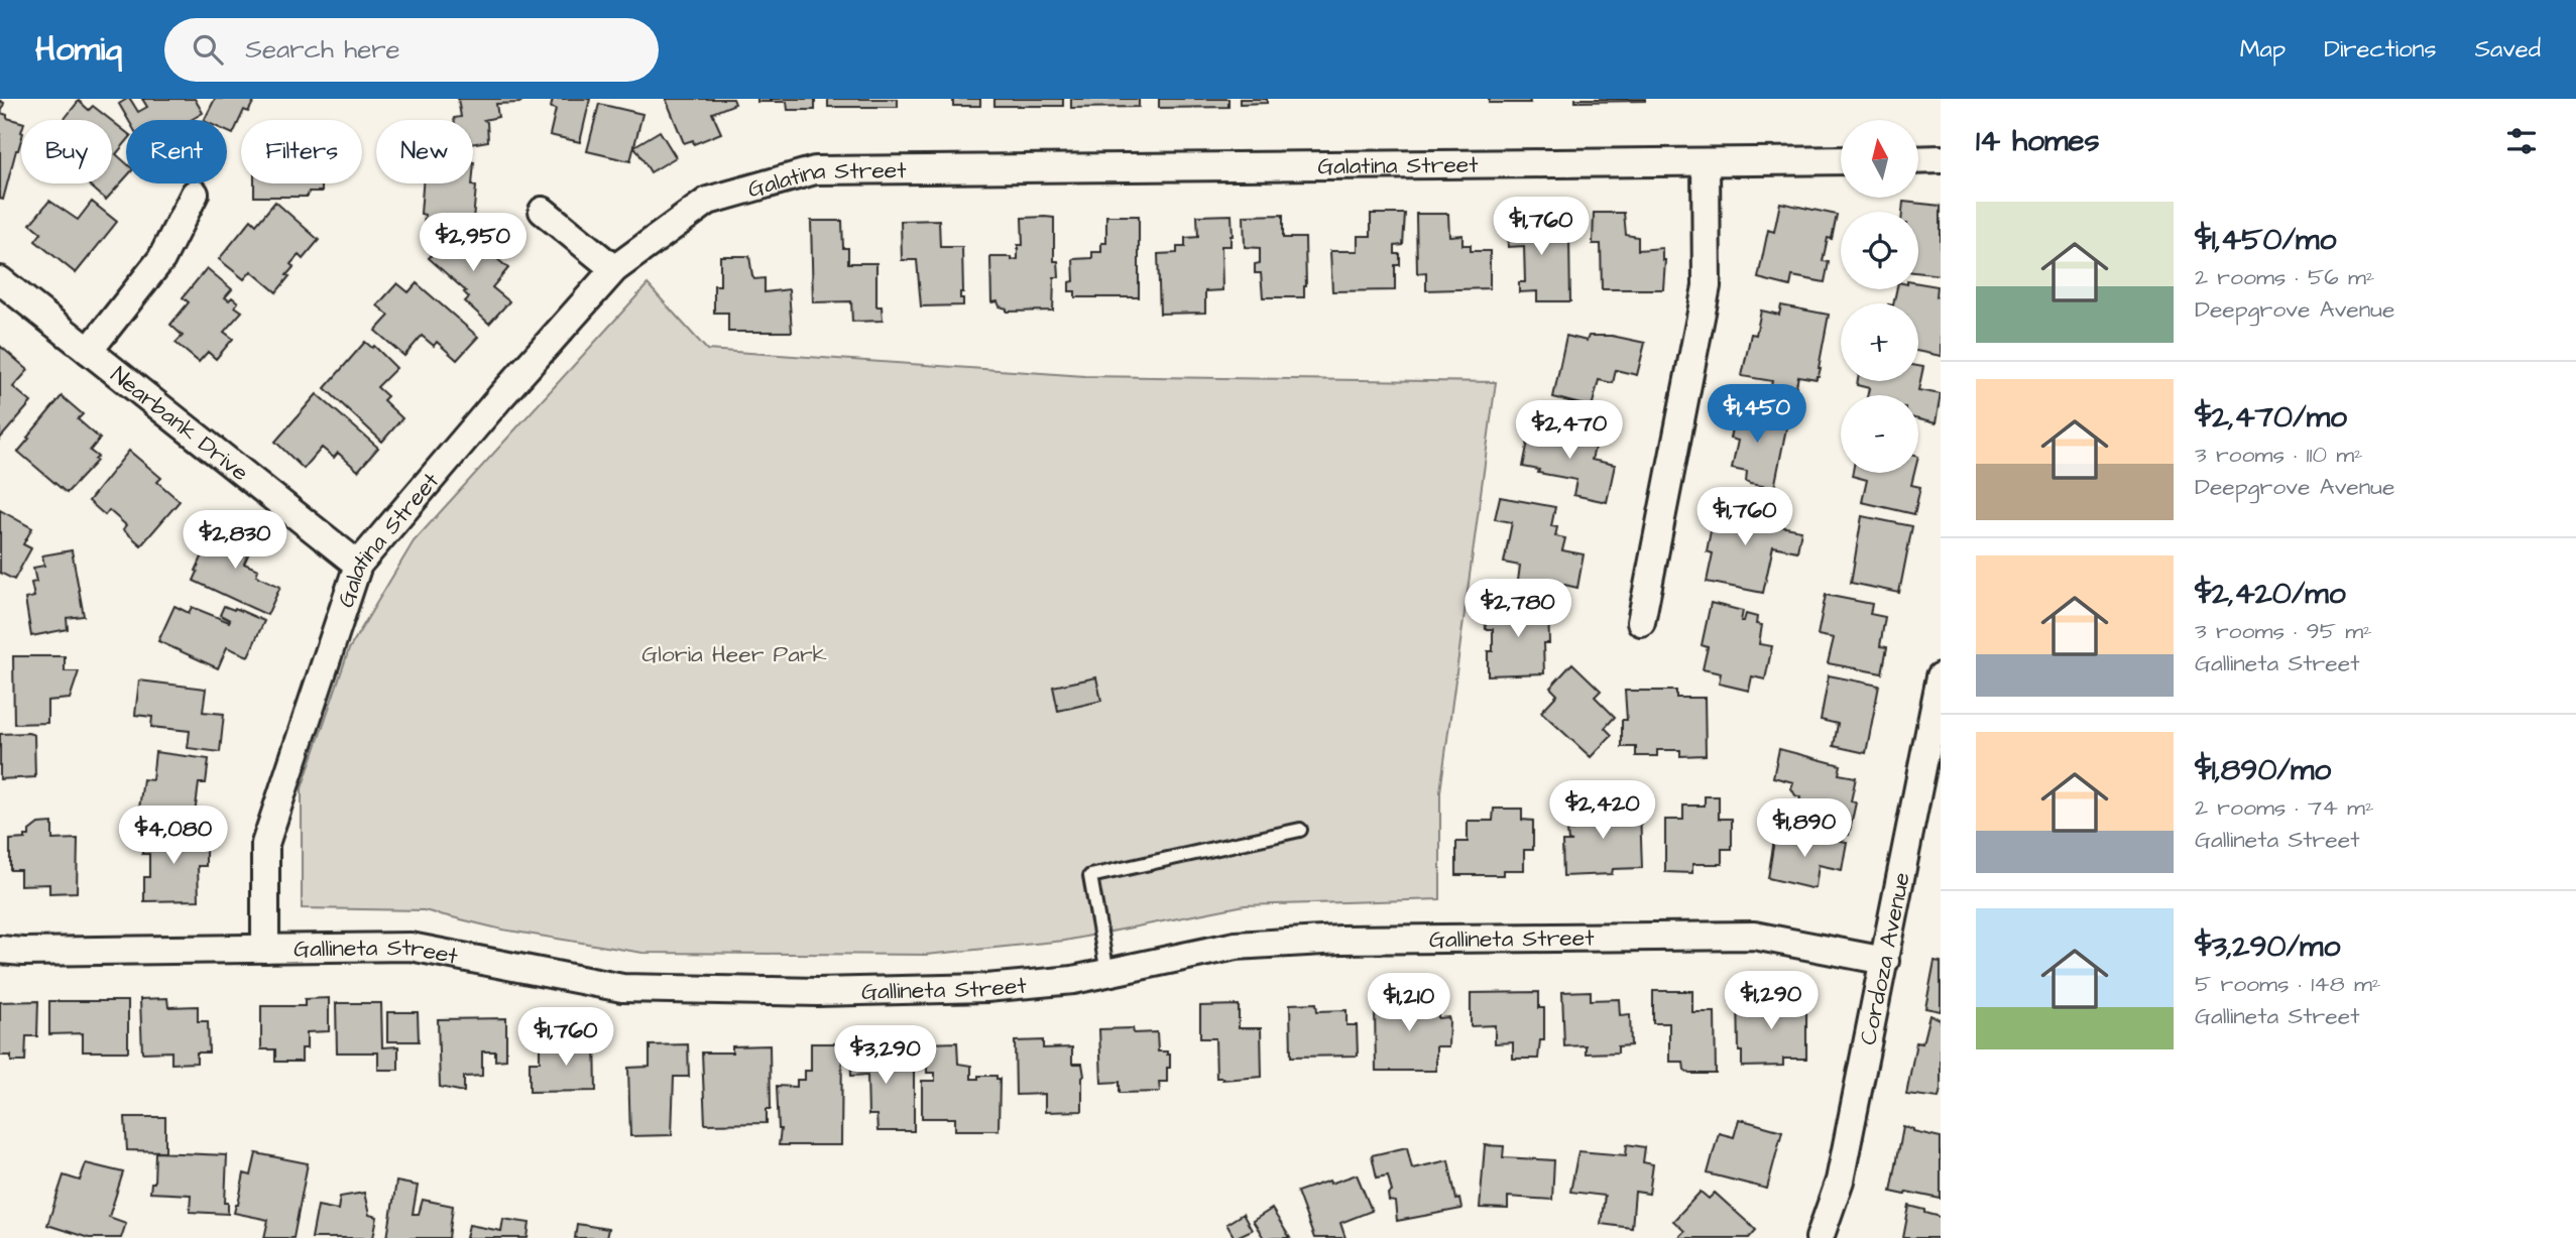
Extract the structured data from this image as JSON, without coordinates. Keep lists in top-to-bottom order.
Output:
{
  "streets": {
    "street": [
      "Galatina Street",
      "Nearbank Drive",
      "Gallineta Street",
      "Cordoza Avenue"
    ]
  },
  "crossings": [
    ["Galatina Street", "Nearbank Drive"],
    ["Galatina Street", "Gallineta Street"],
    ["Gallineta Street", "Cordoza Avenue"]
  ],
  "parks": ["Gloria Heer Park"],
  "north": "top",
  "page": {
    "header": "Homiq",
    "search": "Search here",
    "nav": ["Map", "Directions", "Saved"],
    "heading": "14 homes",
    "map_buttons": ["+", "−"],
    "chip": [
      "Buy",
      "Rent",
      "Filters",
      "New"
    ],
    "list": [
      {
        "name": "$1,450/mo",
        "note": "2 rooms · 56 m² · Deepgrove Avenue"
      },
      {
        "name": "$2,470/mo",
        "note": "3 rooms · 110 m² · Deepgrove Avenue"
      },
      {
        "name": "$2,420/mo",
        "note": "3 rooms · 95 m² · Gallineta Street"
      },
      {
        "name": "$1,890/mo",
        "note": "2 rooms · 74 m² · Gallineta Street"
      },
      {
        "name": "$3,290/mo",
        "note": "5 rooms · 148 m² · Gallineta Street"
      }
    ],
    "price": [
      "$1,760",
      "$2,950",
      "$1,450",
      "$2,470",
      "$1,760",
      "$2,830",
      "$2,780",
      "$2,420",
      "$1,890",
      "$4,080",
      "$1,290",
      "$1,210",
      "$1,760",
      "$3,290"
    ]
  }
}
